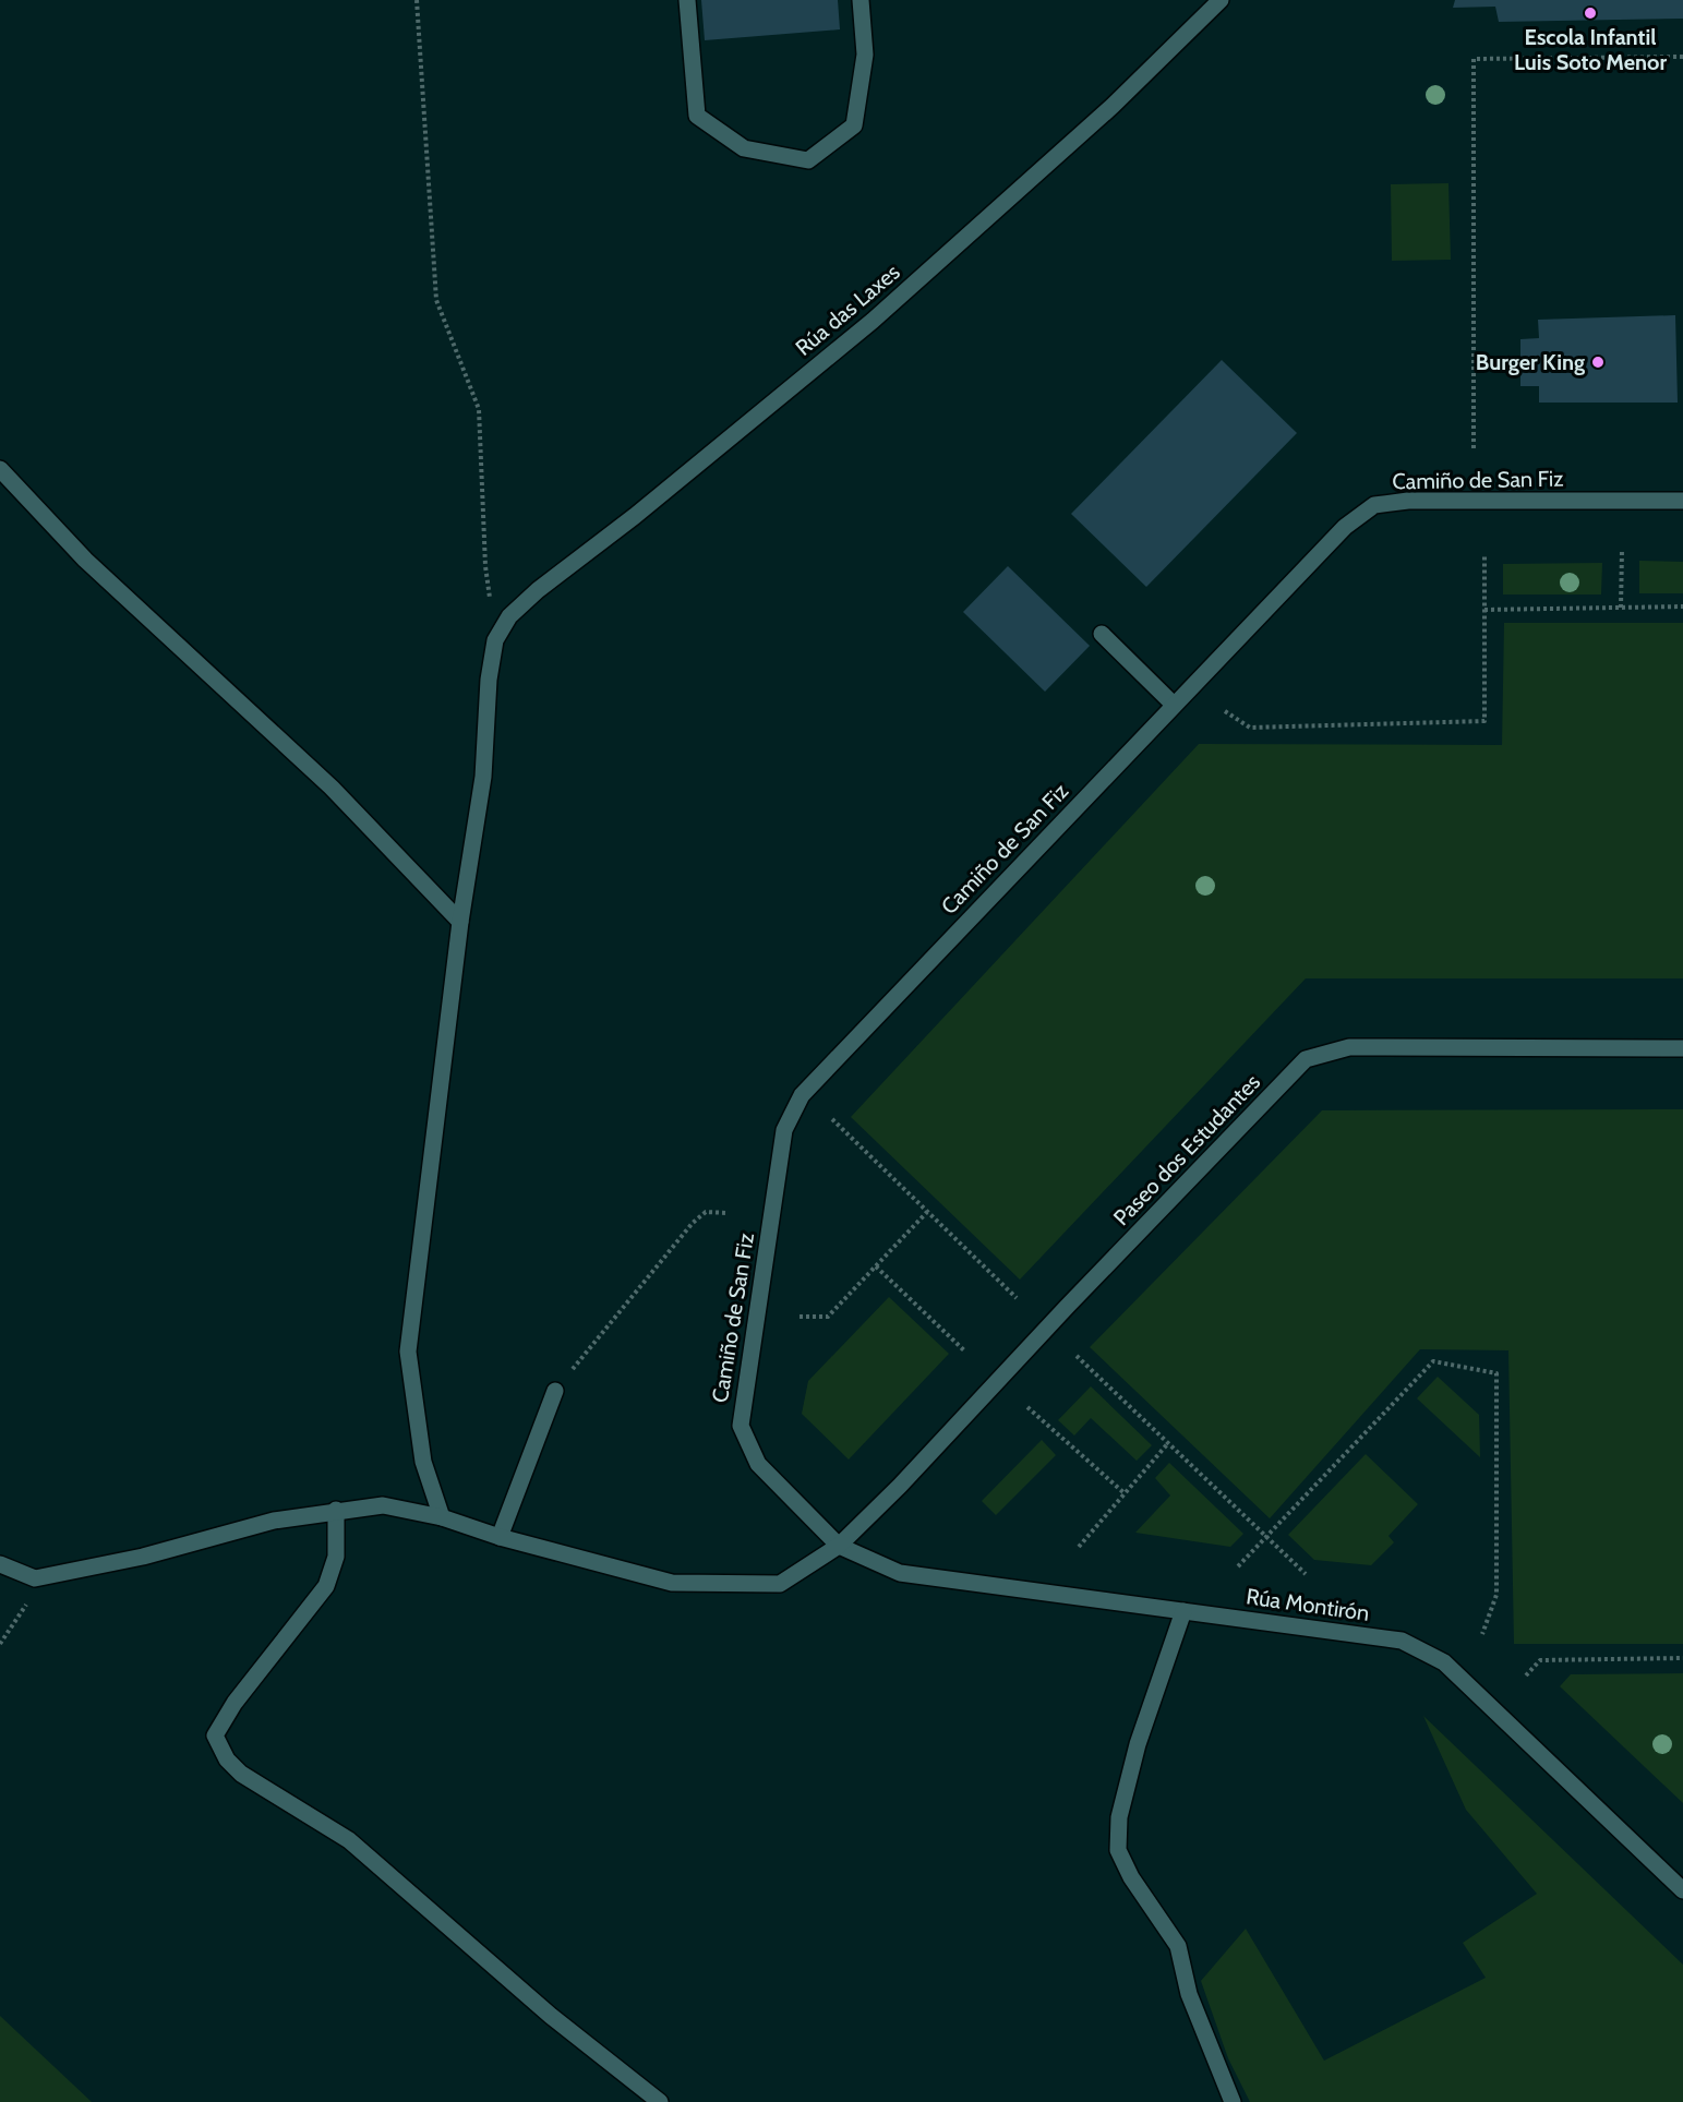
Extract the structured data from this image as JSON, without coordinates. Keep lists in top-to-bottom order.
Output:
{
  "streets": {
    "street": [
      "Rúa das Laxes",
      "Camiño de San Fiz",
      "Paseo dos Estudantes",
      "Rúa Montirón"
    ]
  },
  "crossings": [
    ["Camiño de San Fiz", "Paseo dos Estudantes"],
    ["Camiño de San Fiz", "Rúa Montirón"],
    ["Paseo dos Estudantes", "Rúa Montirón"]
  ],
  "places": ["Escola Infantil Luis Soto Menor", "Burger King"]
}
